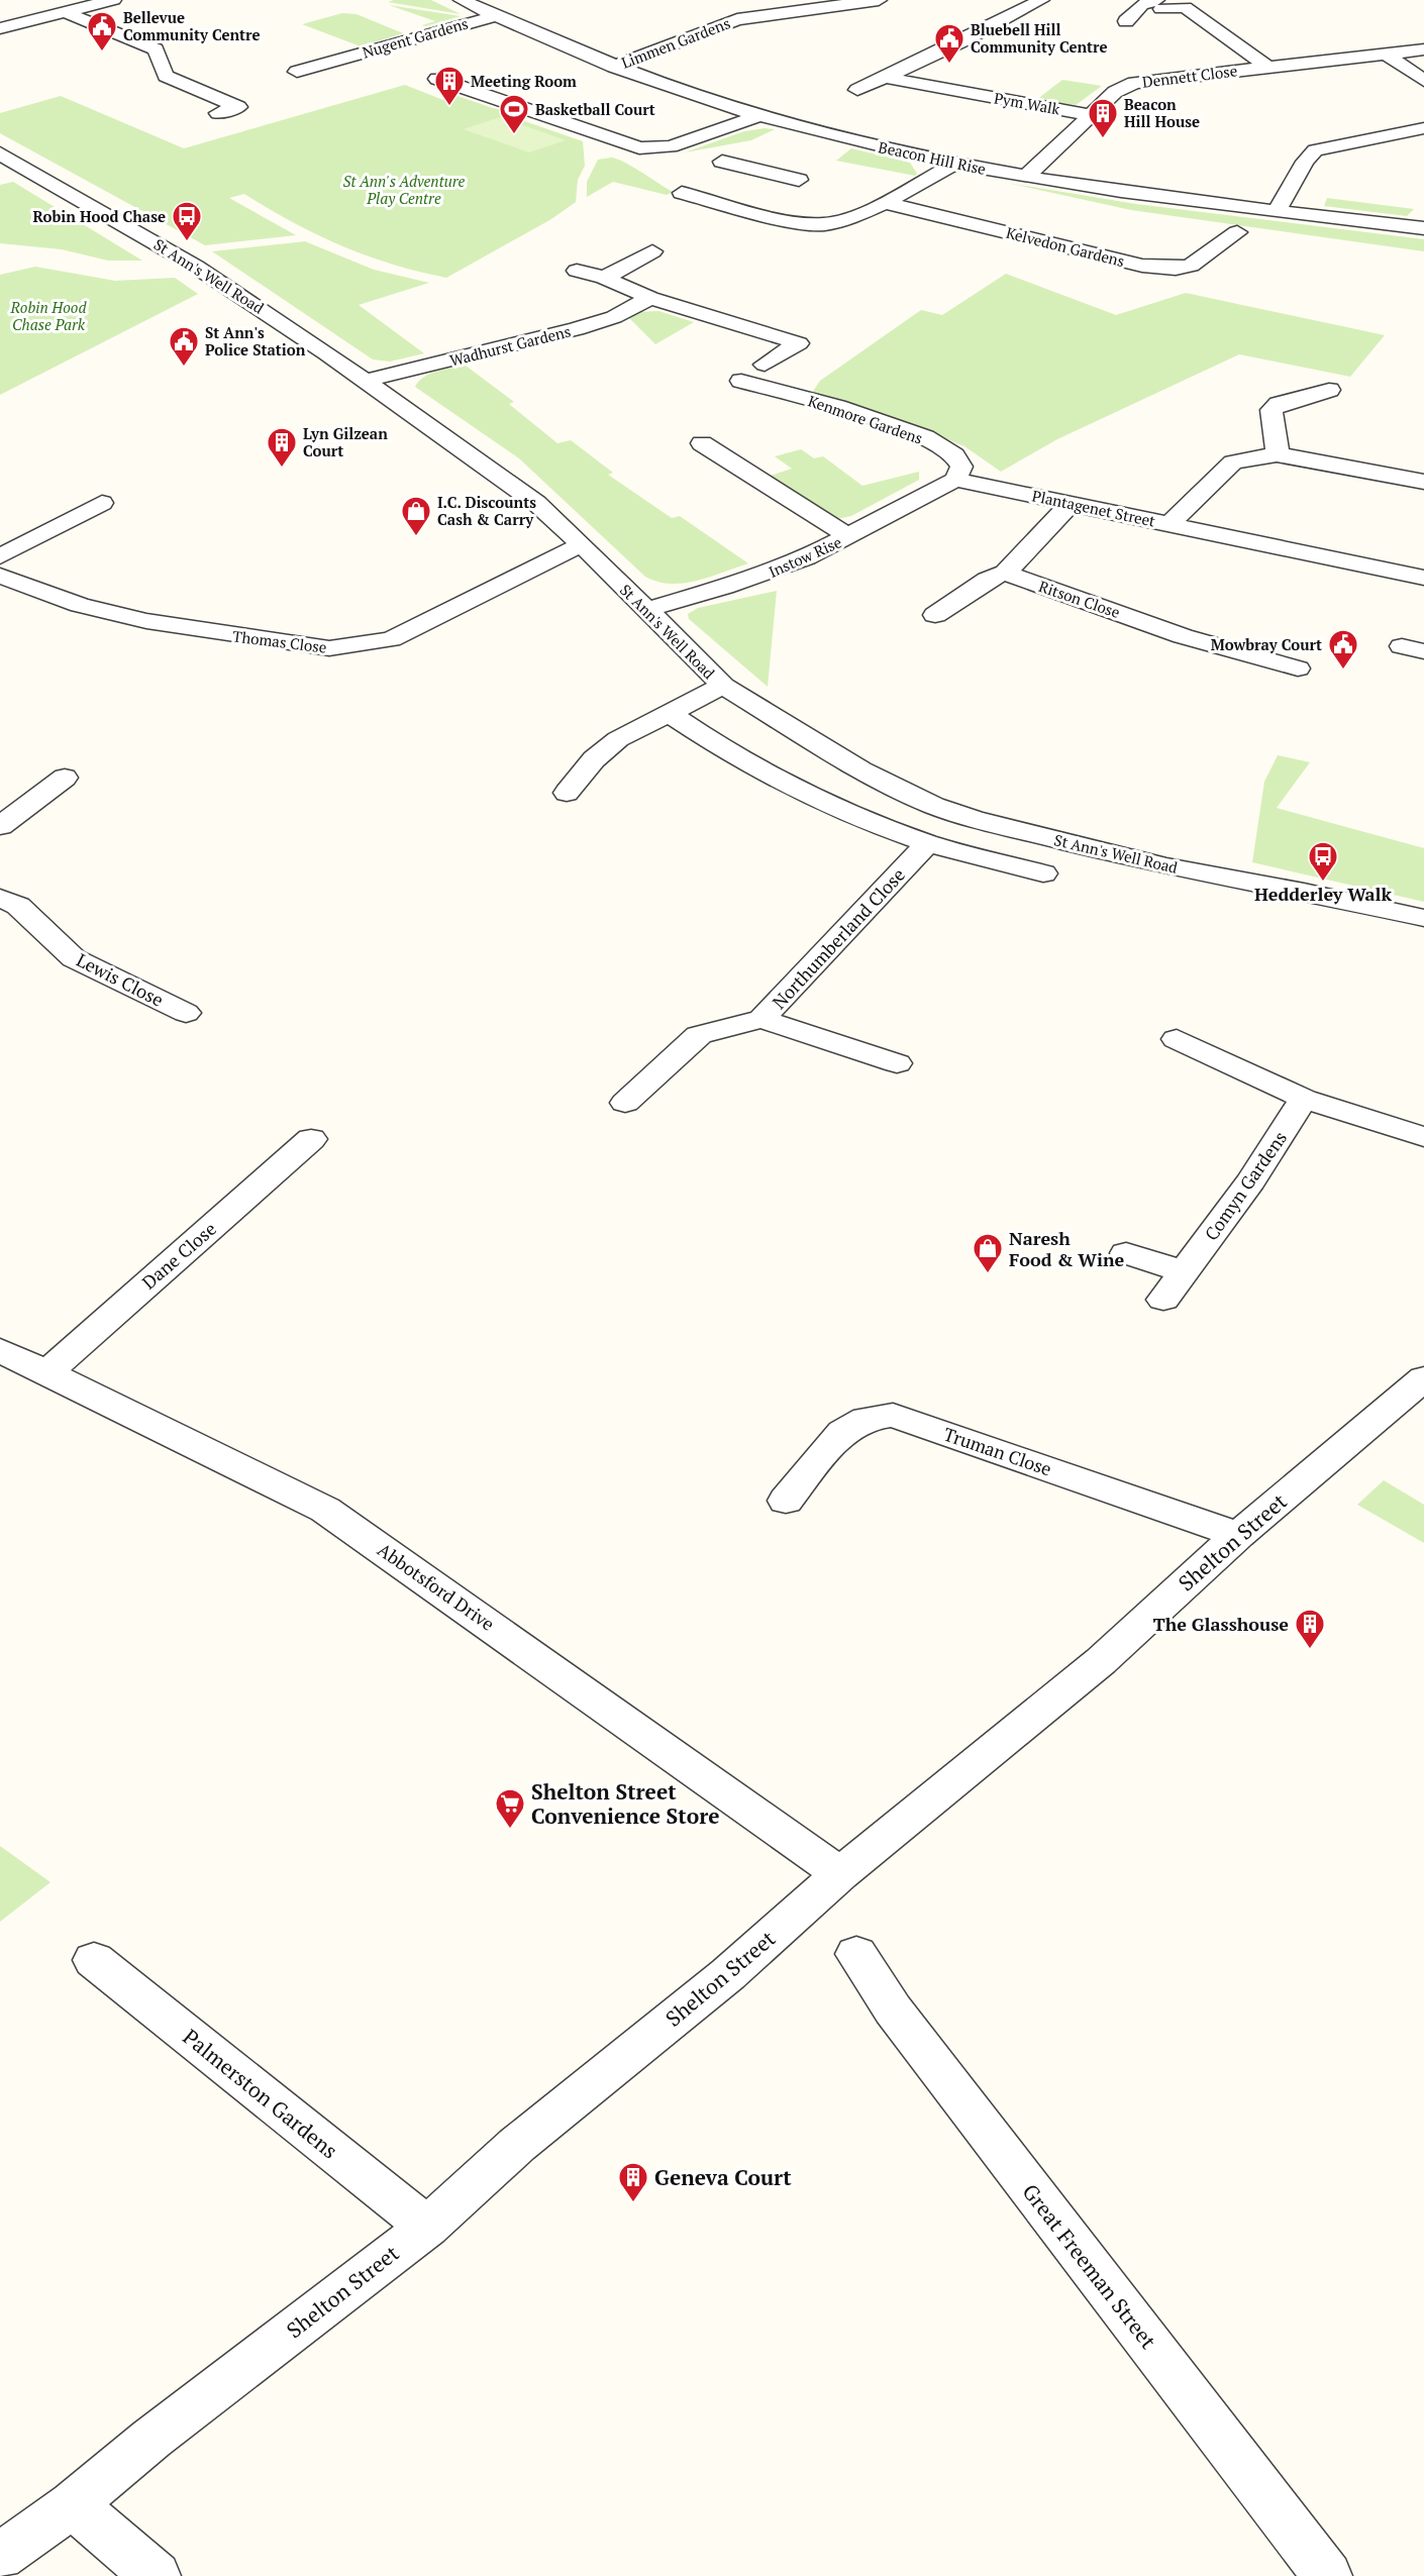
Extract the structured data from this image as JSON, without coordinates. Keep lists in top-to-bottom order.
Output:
{
  "streets": {
    "street": [
      "Nugent Gardens",
      "Limmen Gardens",
      "Dennett Close",
      "Pym Walk",
      "Beacon Hill Rise",
      "Kelvedon Gardens",
      "St Ann's Well Road",
      "Wadhurst Gardens",
      "Kenmore Gardens",
      "Plantagenet Street",
      "Instow Rise",
      "Ritson Close",
      "Thomas Close",
      "Northumberland Close",
      "Lewis Close",
      "Comyn Gardens",
      "Dane Close",
      "Truman Close",
      "Shelton Street",
      "Abbotsford Drive",
      "Palmerston Gardens",
      "Great Freeman Street"
    ]
  },
  "crossings": [
    ["Nugent Gardens", "Beacon Hill Rise"],
    ["Limmen Gardens", "Beacon Hill Rise"],
    ["Dennett Close", "Pym Walk"],
    ["Dennett Close", "Beacon Hill Rise"],
    ["St Ann's Well Road", "Wadhurst Gardens"],
    ["St Ann's Well Road", "Instow Rise"],
    ["St Ann's Well Road", "Thomas Close"],
    ["Kenmore Gardens", "Plantagenet Street"],
    ["Kenmore Gardens", "Instow Rise"],
    ["Plantagenet Street", "Instow Rise"],
    ["Dane Close", "Abbotsford Drive"],
    ["Truman Close", "Shelton Street"],
    ["Shelton Street", "Abbotsford Drive"],
    ["Shelton Street", "Palmerston Gardens"]
  ],
  "parks": ["St Ann's Adventure Play Centre", "Robin Hood Chase Park"],
  "places": {
    "public building": [
      "Bellevue Community Centre",
      "Bluebell Hill Community Centre",
      "St Ann's Police Station",
      "Mowbray Court"
    ],
    "building": [
      "Meeting Room",
      "Beacon Hill House",
      "Lyn Gilzean Court",
      "The Glasshouse",
      "Geneva Court"
    ],
    "sports": ["Basketball Court"],
    "bus stop": ["Robin Hood Chase", "Hedderley Walk"],
    "shop": ["I.C. Discounts Cash & Carry", "Naresh Food & Wine"],
    "supermarket": ["Shelton Street Convenience Store"]
  }
}
